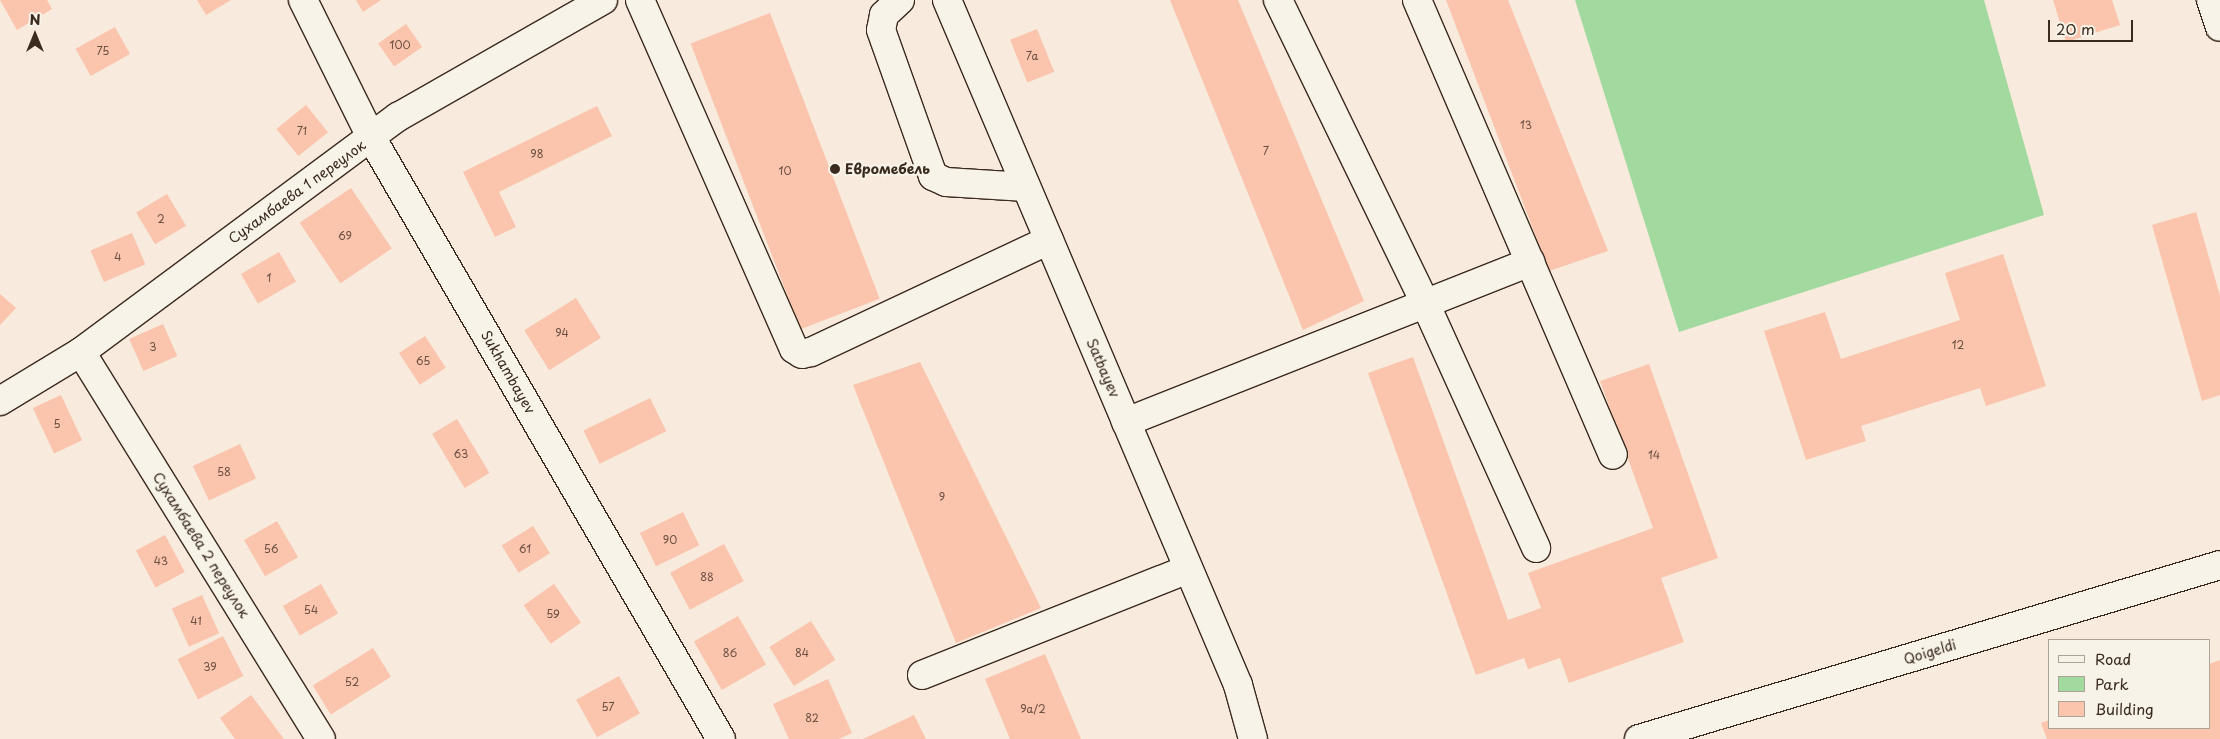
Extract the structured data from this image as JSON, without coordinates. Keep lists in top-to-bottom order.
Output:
{
  "streets": {
    "street": [
      "Сухамбаева 1 переулок",
      "Satbayev",
      "Sukhambayev",
      "Сухамбаева 2 переулок",
      "Qoigeldi"
    ]
  },
  "crossings": [
    ["Сухамбаева 1 переулок", "Sukhambayev"],
    ["Сухамбаева 1 переулок", "Сухамбаева 2 переулок"]
  ],
  "places": ["Евромебель"],
  "house_numbers": [
    "100",
    "75",
    "7а",
    "13",
    "71",
    "7",
    "98",
    "10",
    "2",
    "69",
    "4",
    "1",
    "94",
    "12",
    "3",
    "65",
    "5",
    "63",
    "14",
    "58",
    "9",
    "90",
    "56",
    "61",
    "43",
    "88",
    "54",
    "59",
    "41",
    "86",
    "84",
    "39",
    "52",
    "57",
    "9а/2",
    "82"
  ],
  "legend": ["Road", "Park", "Building"],
  "scale_bar": "20 m",
  "north": "top"
}
